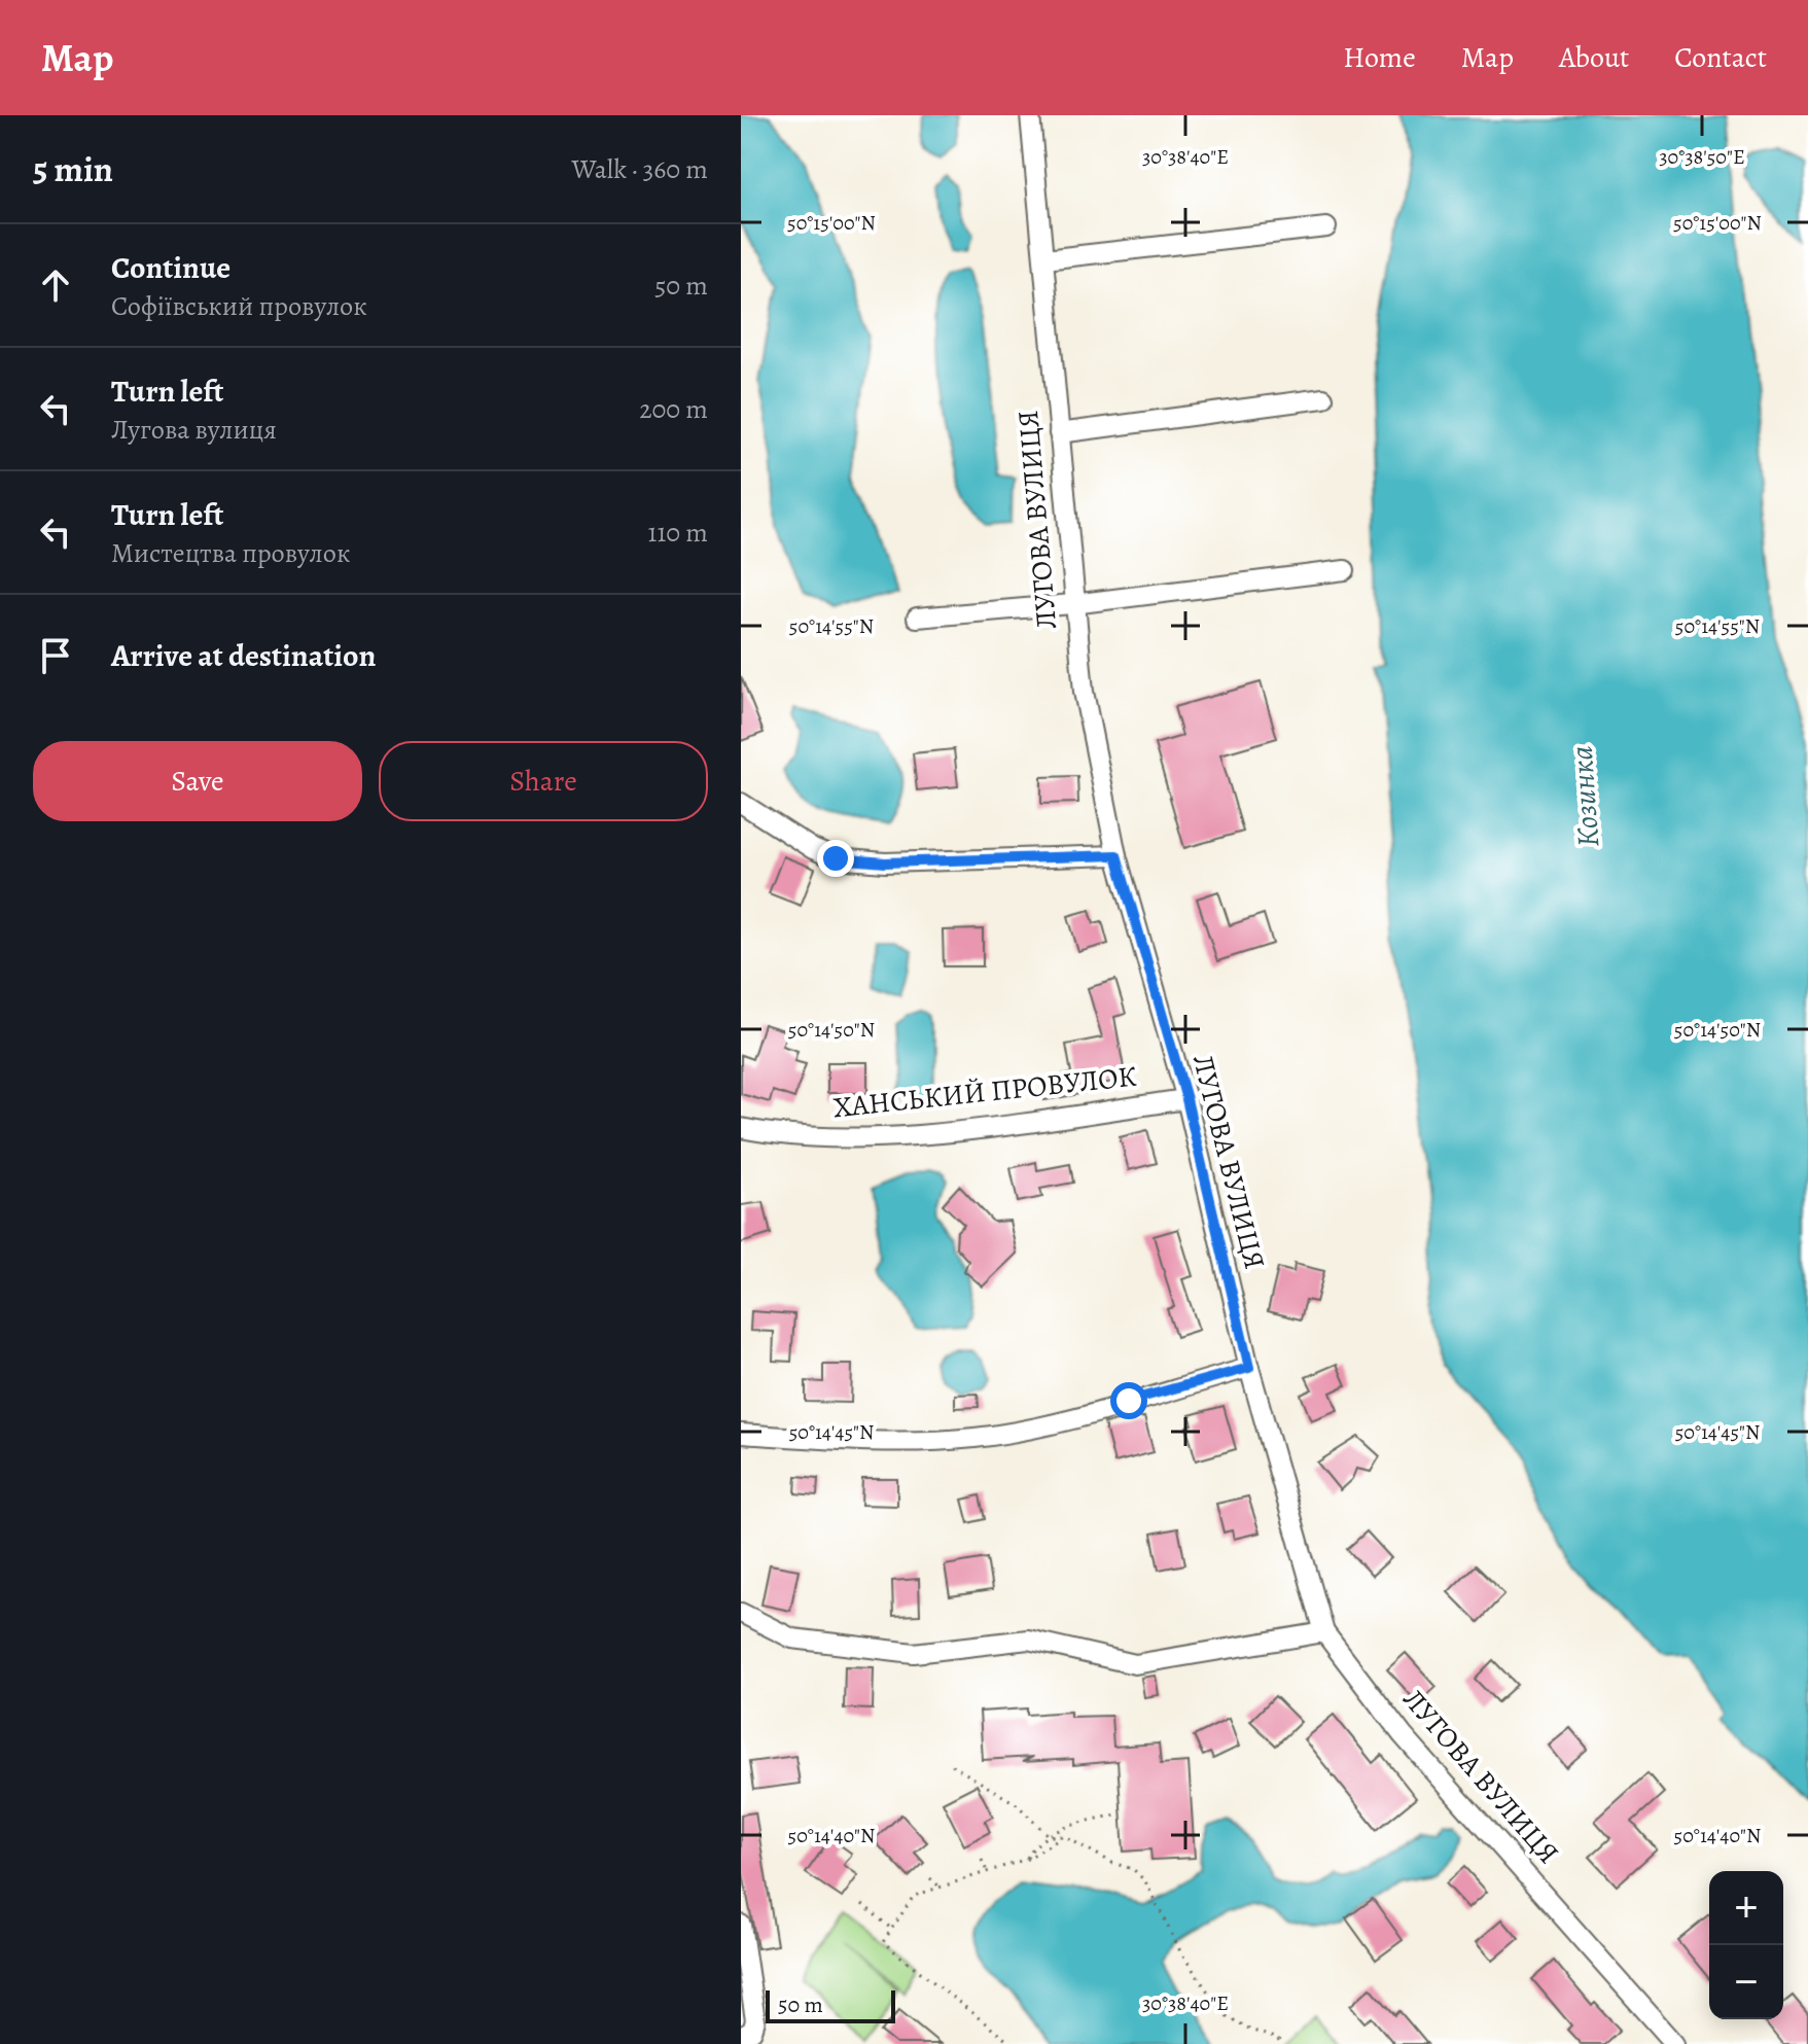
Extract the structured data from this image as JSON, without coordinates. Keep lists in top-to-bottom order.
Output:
{
  "streets": {
    "street": ["ЛУГОВА ВУЛИЦЯ", "ХАНСЬКИЙ ПРОВУЛОК"]
  },
  "crossings": [
    ["ЛУГОВА ВУЛИЦЯ", "ХАНСЬКИЙ ПРОВУЛОК"]
  ],
  "water": ["Козинка"],
  "scale_bar": "50 m",
  "page": {
    "header": "Map",
    "nav": [
      "Home",
      "Map",
      "About",
      "Contact"
    ],
    "heading": ["5 min", "Walk · 360 m"],
    "list": [
      ["Continue", "Софіївський провулок", "50 m"],
      ["Turn left", "Лугова вулиця", "200 m"],
      ["Turn left", "Мистецтва провулок", "110 m"],
      "Arrive at destination"
    ],
    "buttons": ["Save", "Share"],
    "map_buttons": ["+", "−"],
    "scale": "50 m"
  },
  "coordinates": [
    "30°38'40\"E",
    "30°38'50\"E",
    "50°15'00\"N",
    "50°14'55\"N",
    "50°14'50\"N",
    "50°14'45\"N",
    "50°14'40\"N"
  ]
}
